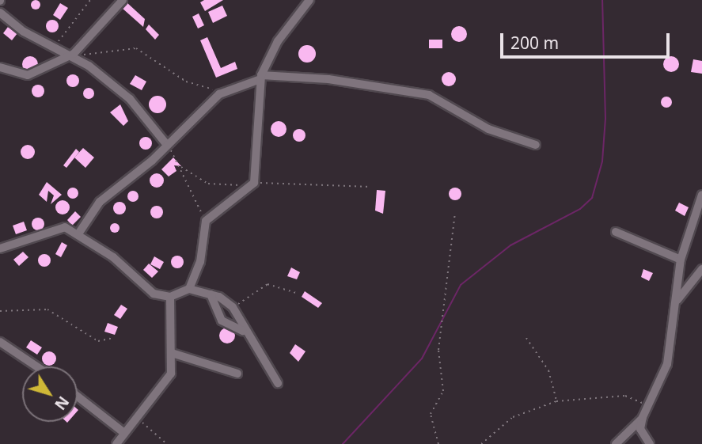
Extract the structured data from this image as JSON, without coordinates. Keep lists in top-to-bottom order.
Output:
{
  "scale_bar": "200 m",
  "north": "bottom right"
}
